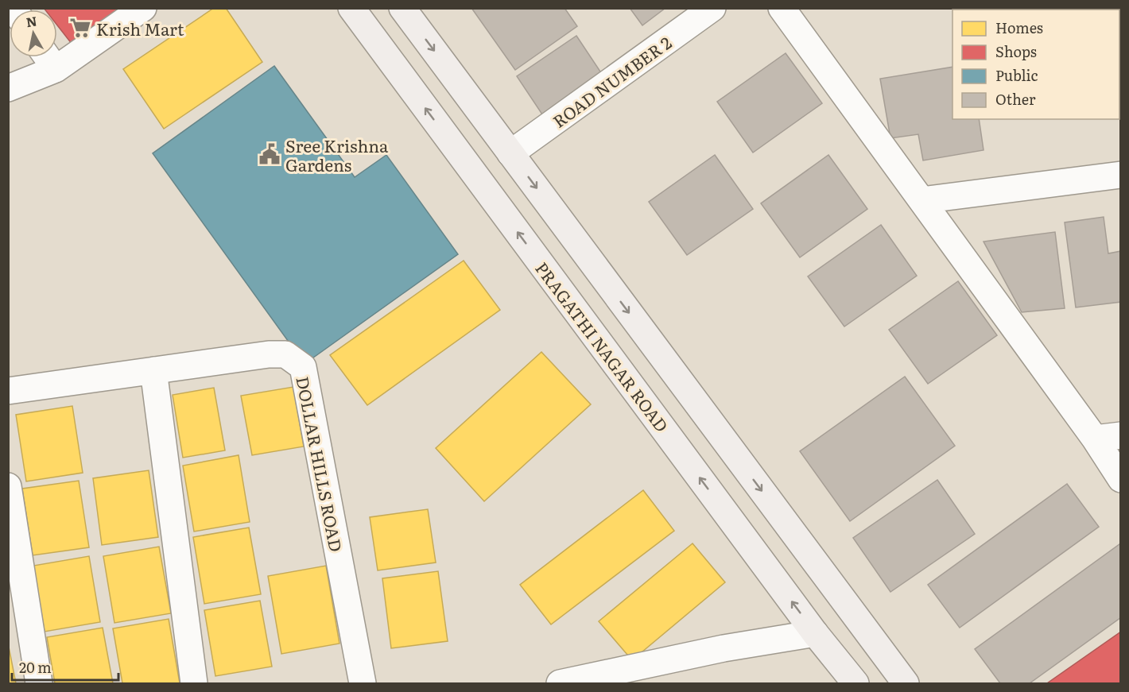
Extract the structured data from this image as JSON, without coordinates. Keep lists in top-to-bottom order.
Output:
{
  "streets": {
    "main road": ["PRAGATHI NAGAR ROAD"],
    "street": ["ROAD NUMBER 2", "DOLLAR HILLS ROAD"]
  },
  "places": {
    "supermarket": ["Krish Mart"],
    "public building": ["Sree Krishna Gardens"]
  },
  "legend": [
    "Homes",
    "Shops",
    "Public",
    "Other"
  ],
  "scale_bar": "20 m",
  "north": "top"
}
